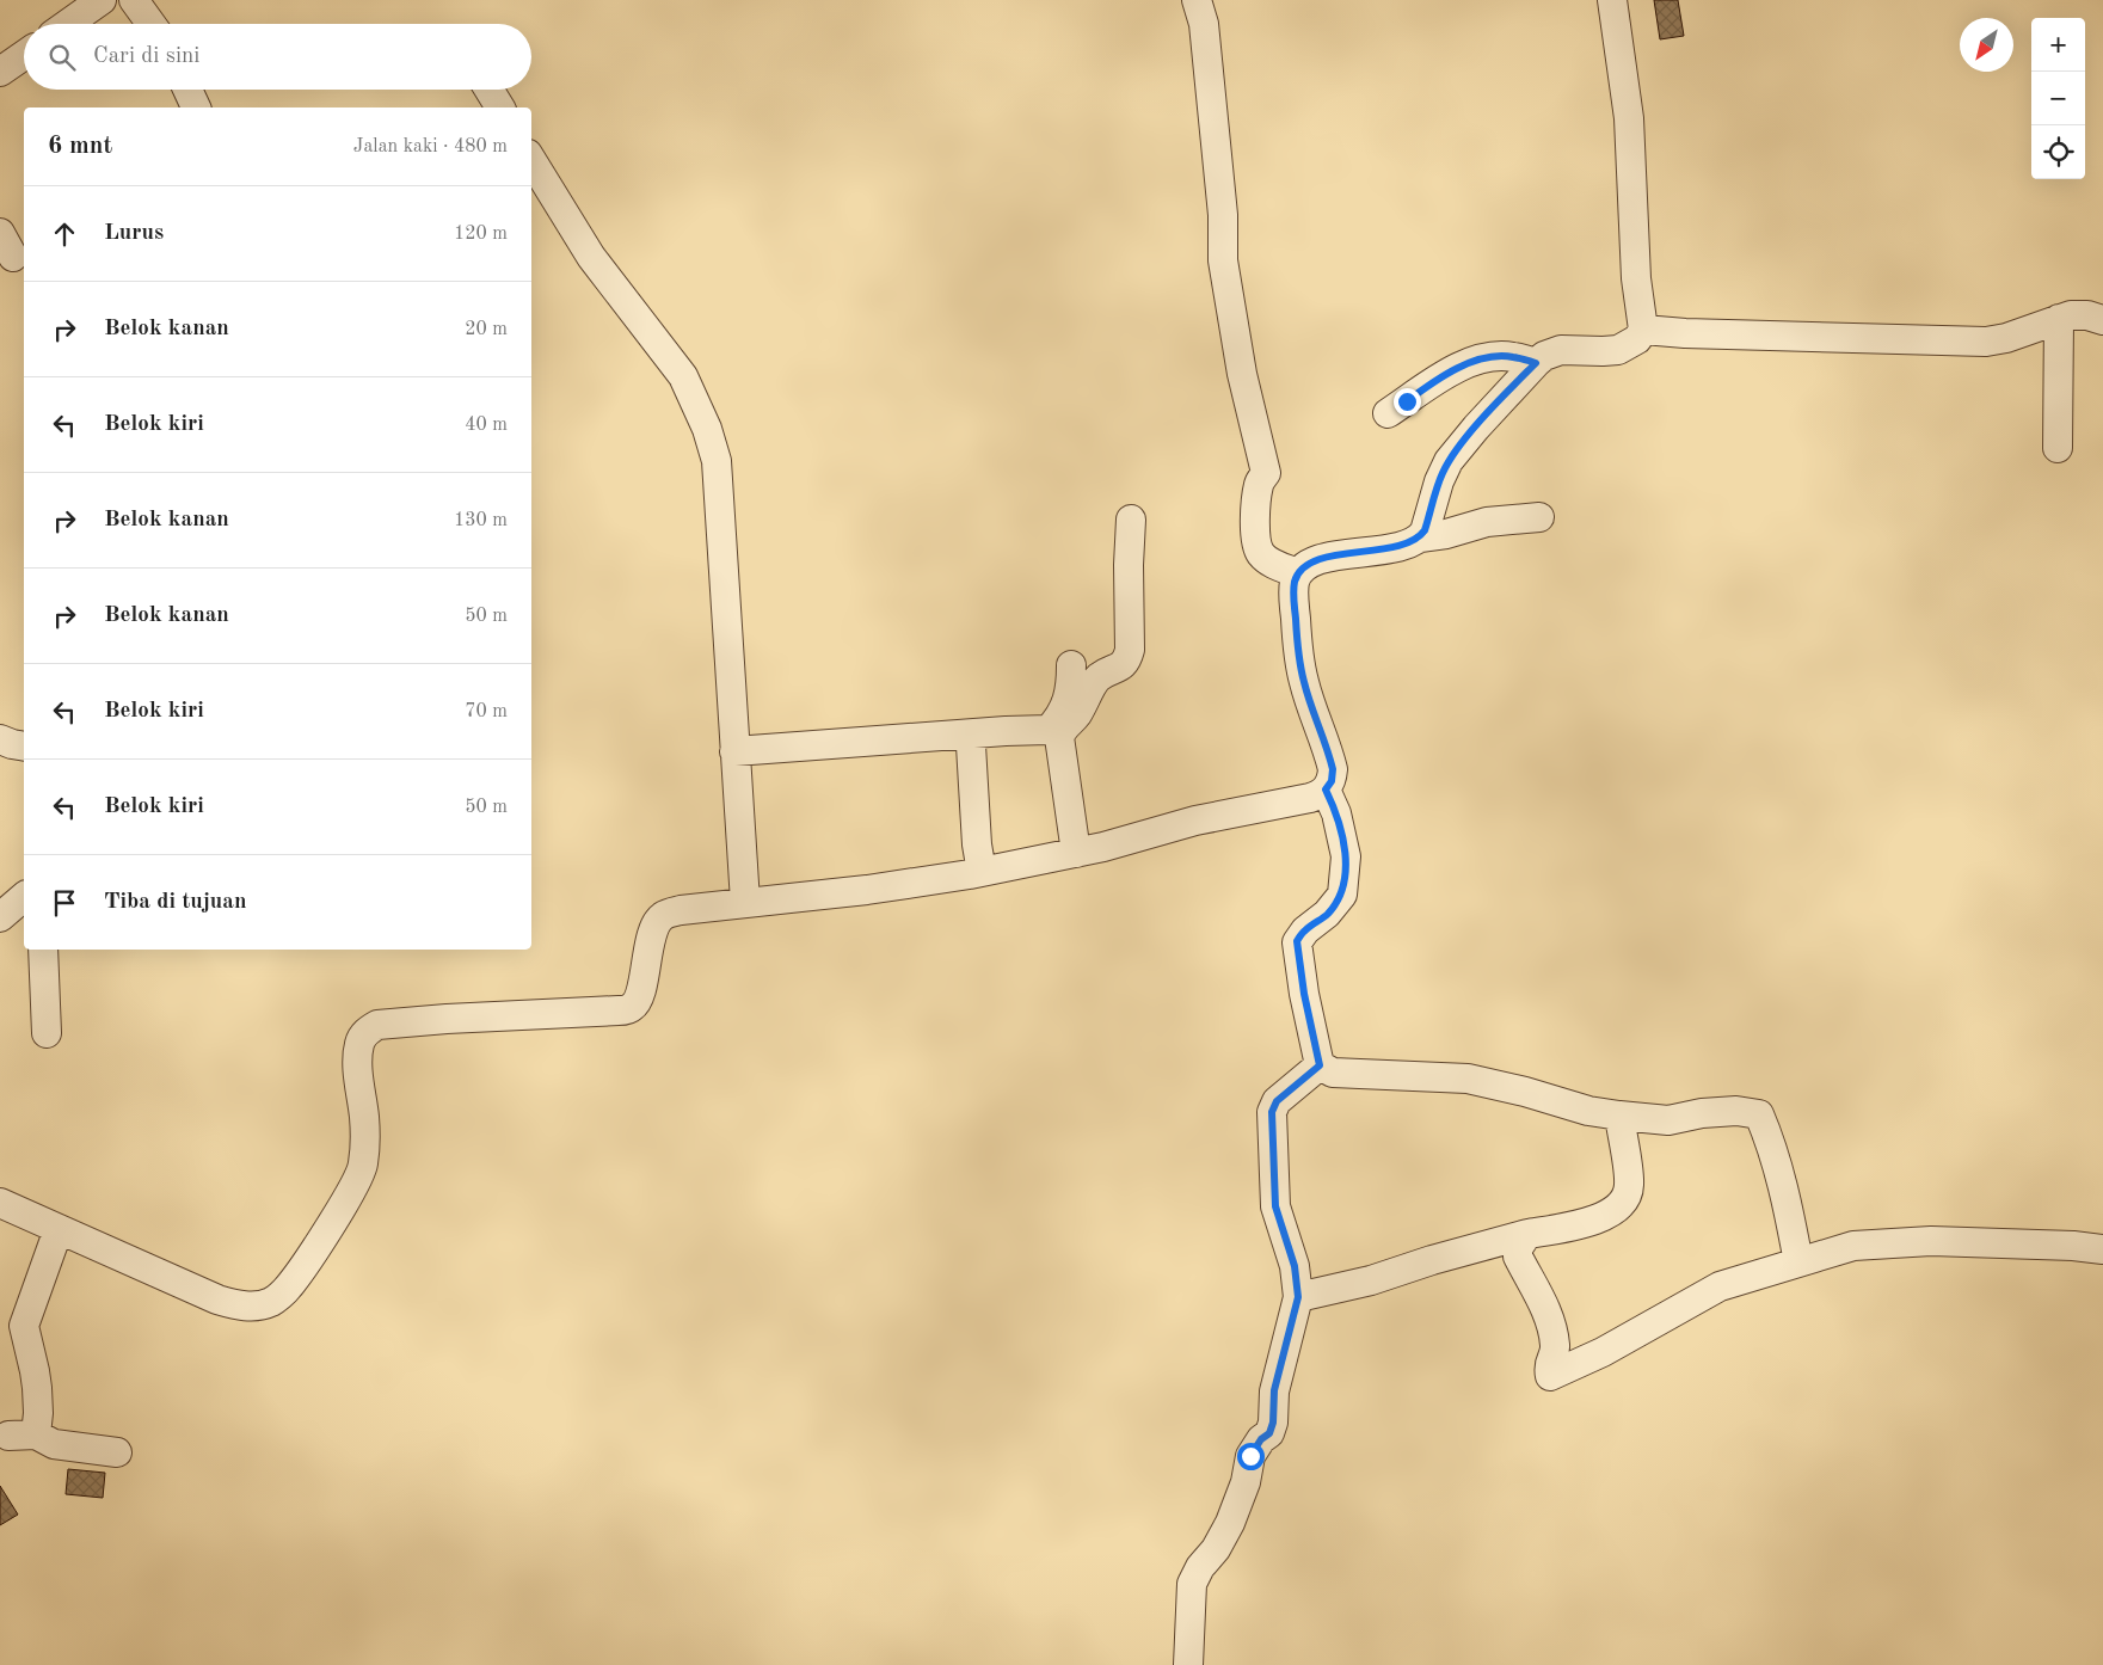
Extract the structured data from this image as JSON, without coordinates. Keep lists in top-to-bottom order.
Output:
{
  "north": "bottom left",
  "page": {
    "map_buttons": ["+", "−"],
    "search": "Cari di sini",
    "heading": ["6 mnt", "Jalan kaki · 480 m"],
    "list": [
      ["Lurus", "120 m"],
      ["Belok kanan", "20 m"],
      ["Belok kiri", "40 m"],
      ["Belok kanan", "130 m"],
      ["Belok kanan", "50 m"],
      ["Belok kiri", "70 m"],
      ["Belok kiri", "50 m"],
      "Tiba di tujuan"
    ]
  }
}
